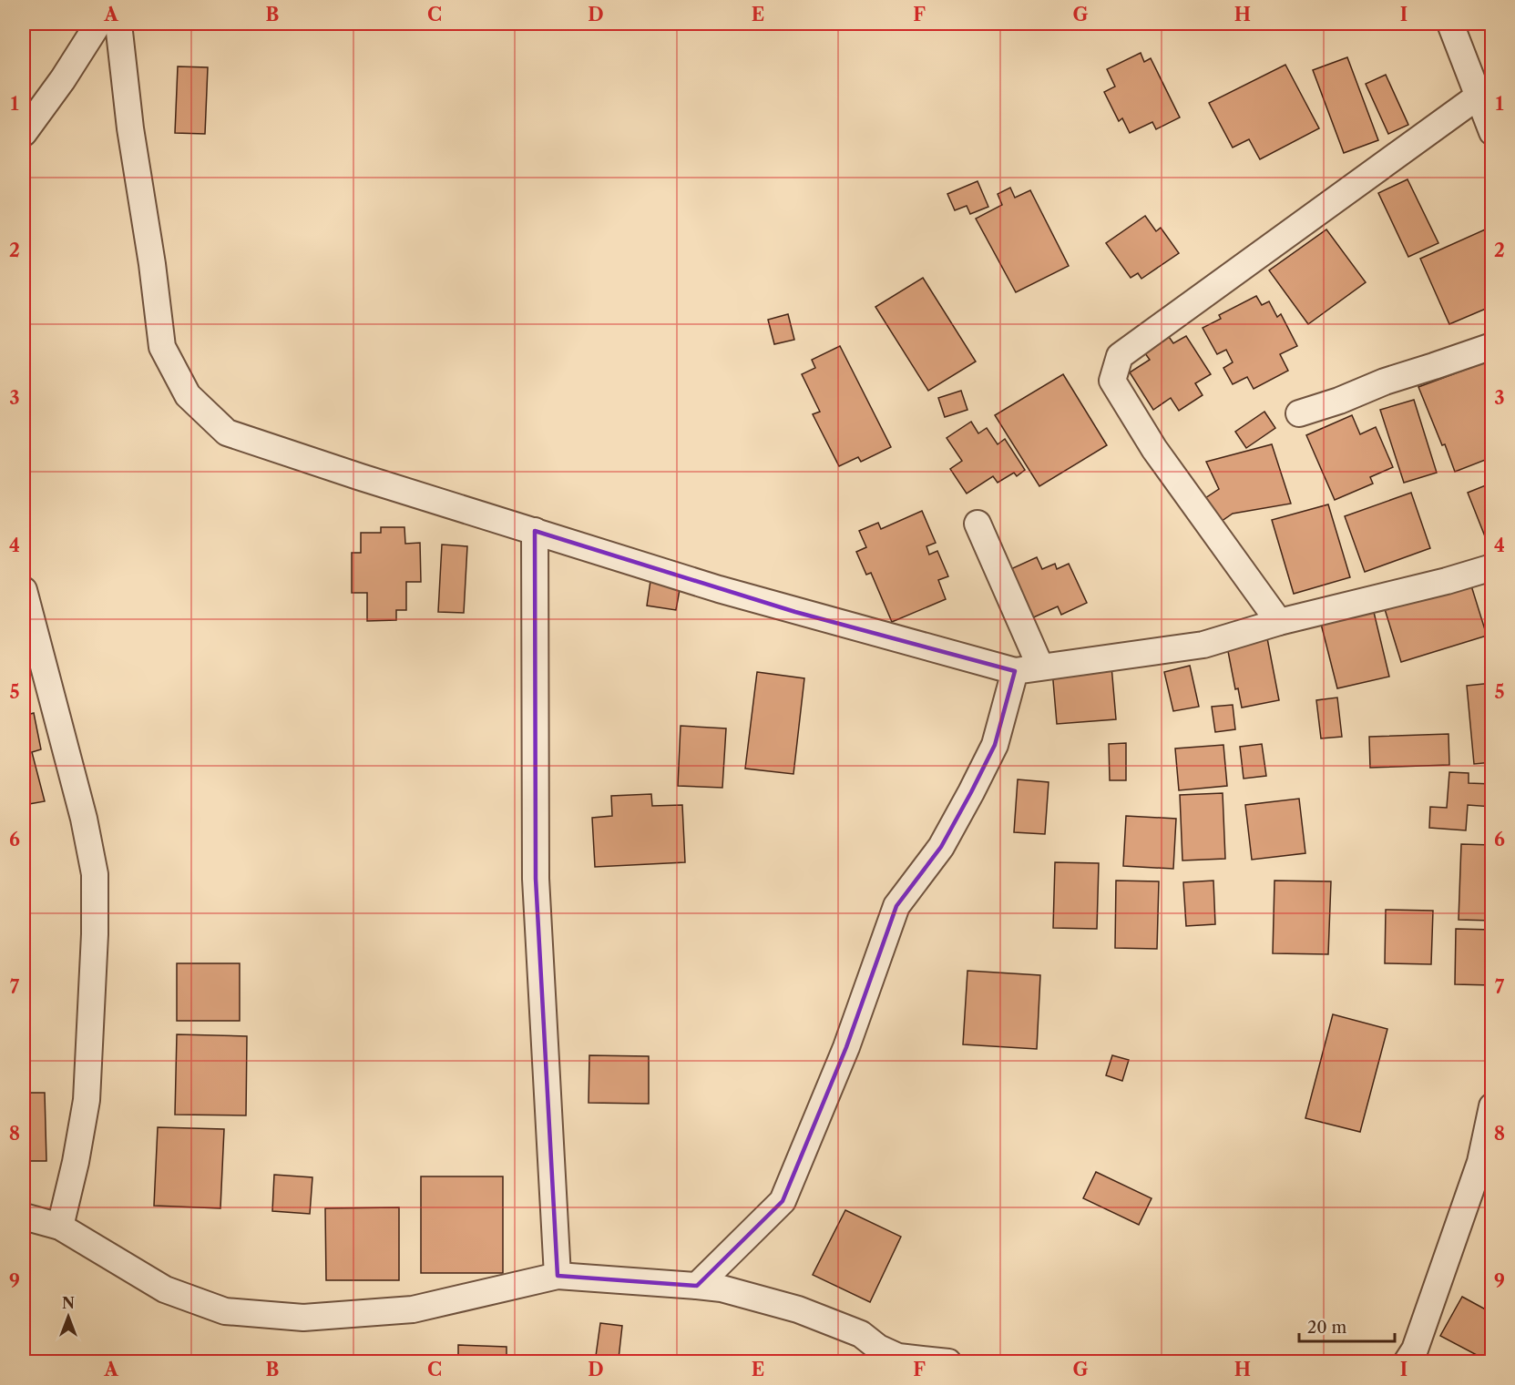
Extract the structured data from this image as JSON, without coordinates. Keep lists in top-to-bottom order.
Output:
{
  "scale_bar": "20 m",
  "north": "top",
  "grid": {
    "columns": [
      "A",
      "B",
      "C",
      "D",
      "E",
      "F",
      "G",
      "H",
      "I"
    ],
    "rows": [
      "1",
      "2",
      "3",
      "4",
      "5",
      "6",
      "7",
      "8",
      "9"
    ]
  }
}
